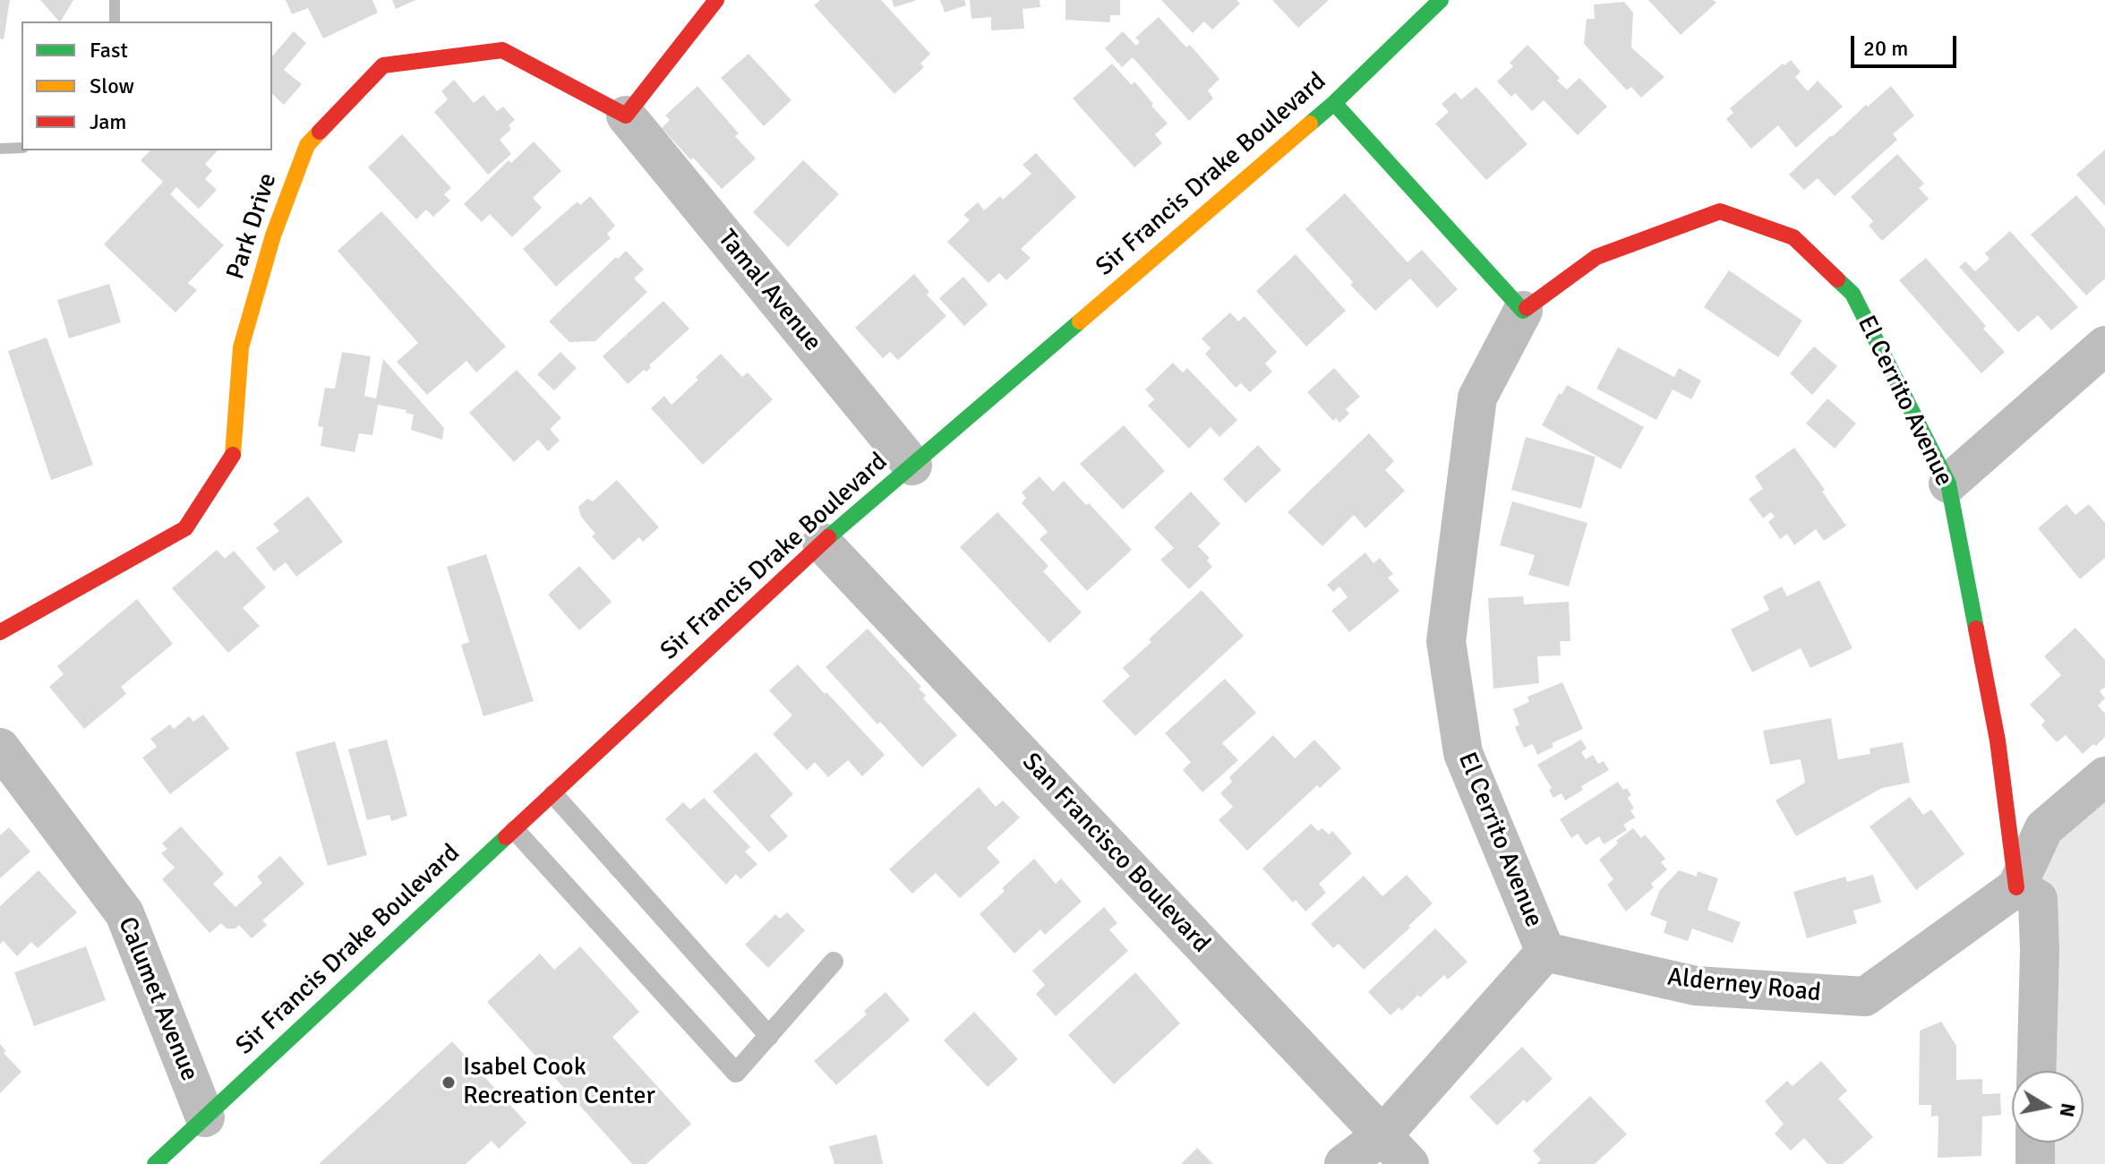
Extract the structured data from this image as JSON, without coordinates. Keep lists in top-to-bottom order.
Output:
{
  "streets": {
    "street": [
      "Sir Francis Drake Boulevard",
      "Park Drive",
      "Tamal Avenue",
      "El Cerrito Avenue",
      "San Francisco Boulevard",
      "Alderney Road",
      "Calumet Avenue"
    ]
  },
  "crossings": [
    ["Sir Francis Drake Boulevard", "Tamal Avenue"],
    ["Sir Francis Drake Boulevard", "San Francisco Boulevard"],
    ["Sir Francis Drake Boulevard", "Calumet Avenue"],
    ["Park Drive", "Tamal Avenue"],
    ["El Cerrito Avenue", "Alderney Road"]
  ],
  "places": ["Isabel Cook Recreation Center"],
  "legend": ["Fast", "Slow", "Jam"],
  "scale_bar": "20 m",
  "north": "right"
}
